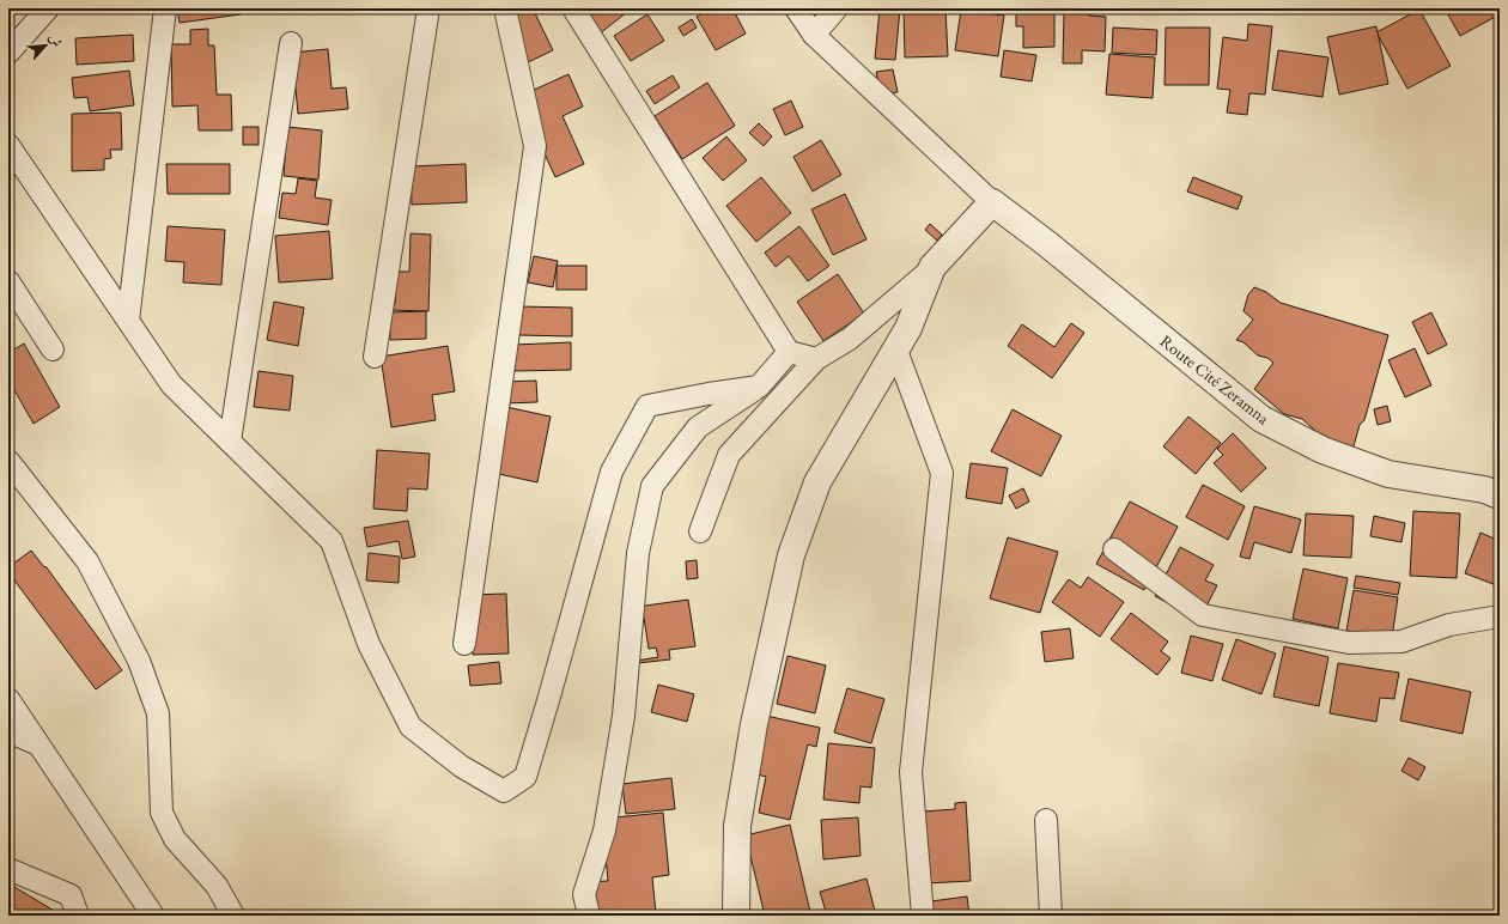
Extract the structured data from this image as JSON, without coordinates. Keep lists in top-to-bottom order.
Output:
{
  "streets": {
    "street": ["Route Cité Zeramna"]
  },
  "north": "top right"
}
